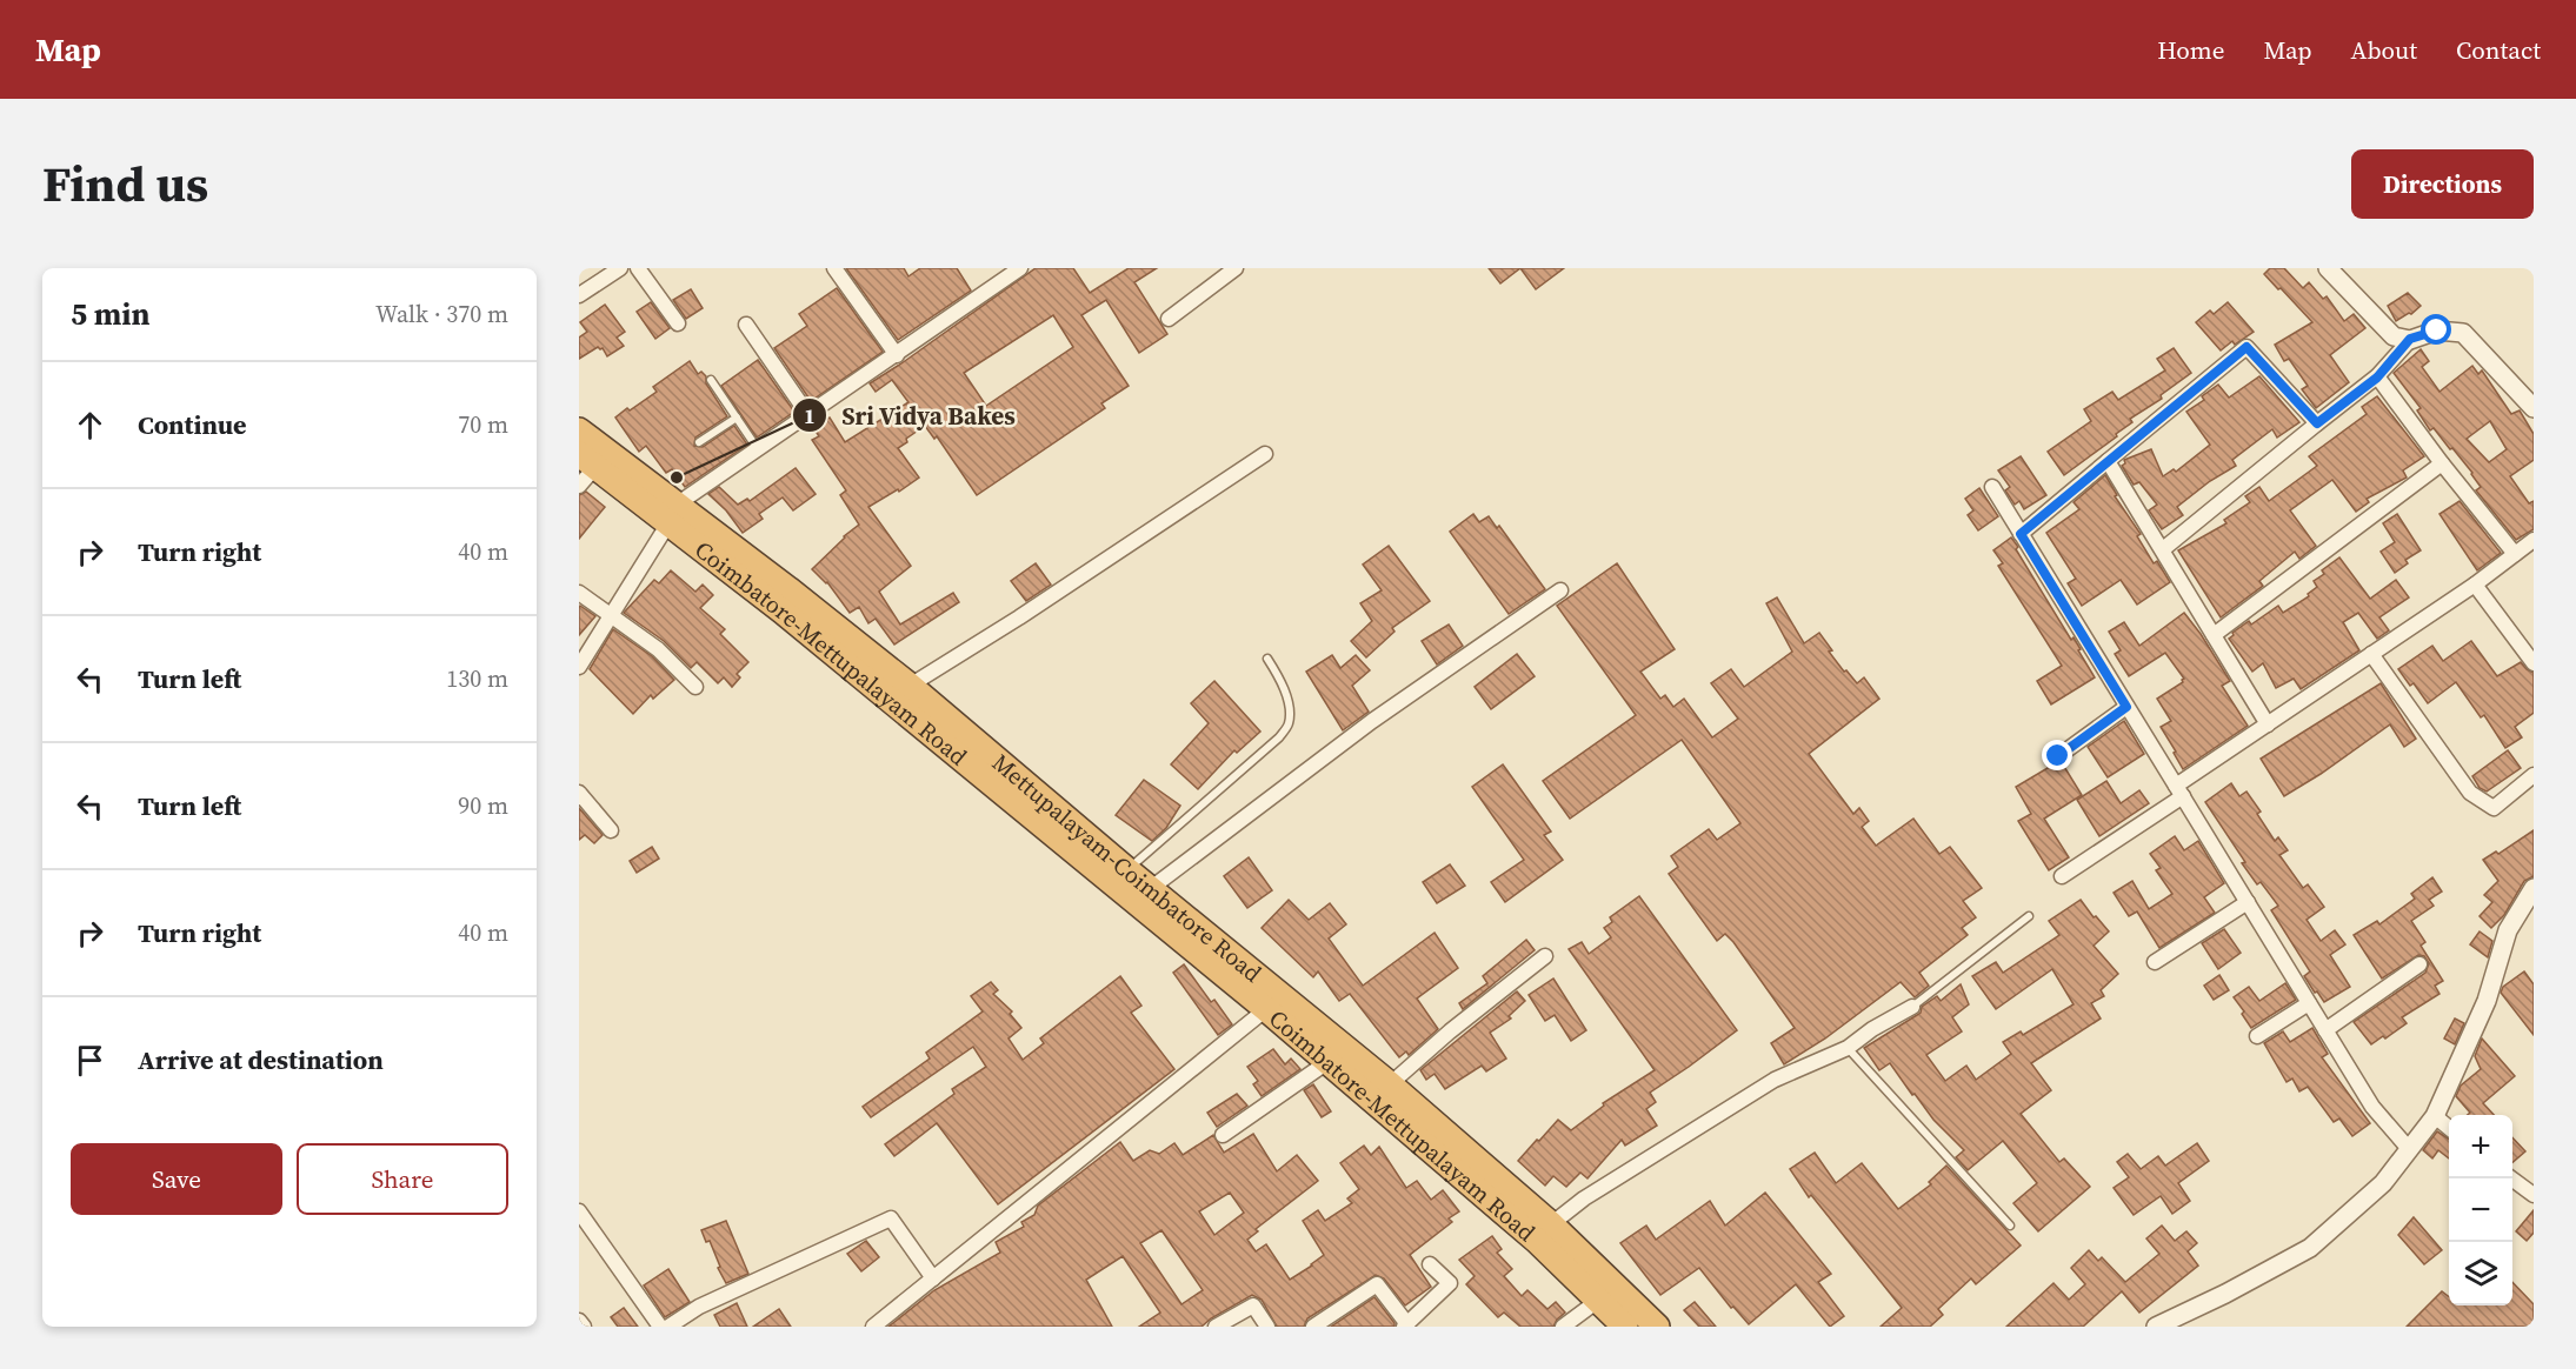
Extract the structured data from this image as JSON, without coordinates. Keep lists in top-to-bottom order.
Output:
{
  "streets": {
    "highway": ["Coimbatore-Mettupalayam Road", "Mettupalayam-Coimbatore Road"]
  },
  "crossings": [
    ["Coimbatore-Mettupalayam Road", "Mettupalayam-Coimbatore Road"]
  ],
  "places": ["Sri Vidya Bakes"],
  "page": {
    "header": "Map",
    "nav": [
      "Home",
      "Map",
      "About",
      "Contact"
    ],
    "title": "Find us",
    "buttons": [
      "Directions",
      ["Save", "Share"]
    ],
    "heading": ["5 min", "Walk · 370 m"],
    "list": [
      ["Continue", "70 m"],
      ["Turn right", "40 m"],
      ["Turn left", "130 m"],
      ["Turn left", "90 m"],
      ["Turn right", "40 m"],
      "Arrive at destination"
    ],
    "map_buttons": ["+", "−"]
  }
}
